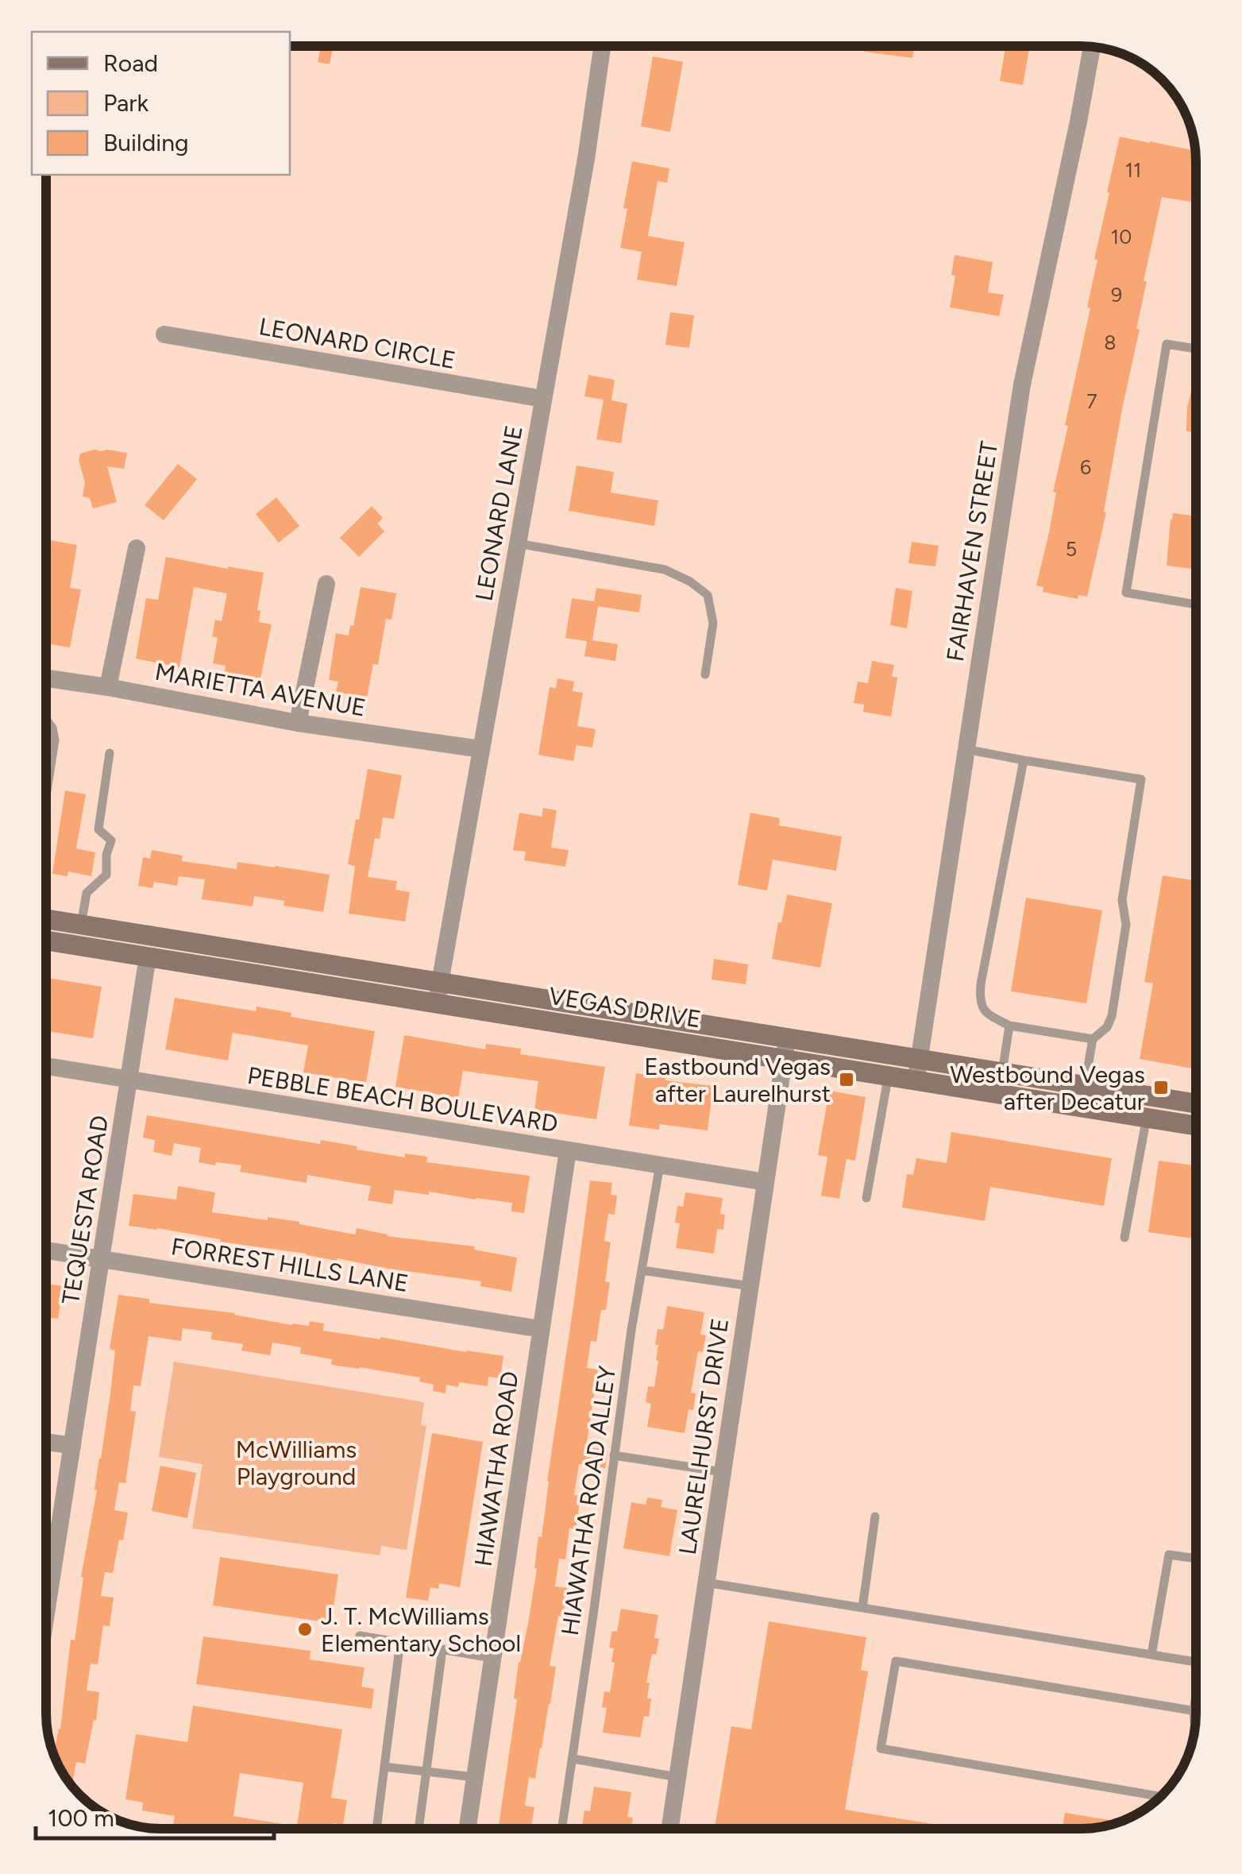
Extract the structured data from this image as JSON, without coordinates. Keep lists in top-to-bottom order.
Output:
{
  "streets": {
    "main road": ["VEGAS DRIVE"],
    "street": [
      "LEONARD CIRCLE",
      "LEONARD LANE",
      "FAIRHAVEN STREET",
      "MARIETTA AVENUE",
      "PEBBLE BEACH BOULEVARD",
      "TEQUESTA ROAD",
      "FORREST HILLS LANE",
      "LAURELHURST DRIVE",
      "HIAWATHA ROAD"
    ],
    "lane": ["HIAWATHA ROAD ALLEY"]
  },
  "crossings": [
    ["LEONARD CIRCLE", "LEONARD LANE"],
    ["LEONARD LANE", "MARIETTA AVENUE"],
    ["LEONARD LANE", "VEGAS DRIVE"],
    ["FAIRHAVEN STREET", "VEGAS DRIVE"],
    ["VEGAS DRIVE", "TEQUESTA ROAD"],
    ["VEGAS DRIVE", "LAURELHURST DRIVE"],
    ["PEBBLE BEACH BOULEVARD", "TEQUESTA ROAD"],
    ["PEBBLE BEACH BOULEVARD", "LAURELHURST DRIVE"],
    ["PEBBLE BEACH BOULEVARD", "HIAWATHA ROAD"],
    ["PEBBLE BEACH BOULEVARD", "HIAWATHA ROAD ALLEY"],
    ["TEQUESTA ROAD", "FORREST HILLS LANE"],
    ["FORREST HILLS LANE", "HIAWATHA ROAD"]
  ],
  "parks": ["McWilliams Playground"],
  "places": {
    "transit": ["Eastbound Vegas after Laurelhurst", "Westbound Vegas after Decatur"],
    "other": ["J. T. McWilliams Elementary School"]
  },
  "house_numbers": [
    "11",
    "10",
    "9",
    "8",
    "7",
    "6",
    "5"
  ],
  "legend": ["Road", "Park", "Building"],
  "scale_bar": "100 m"
}
